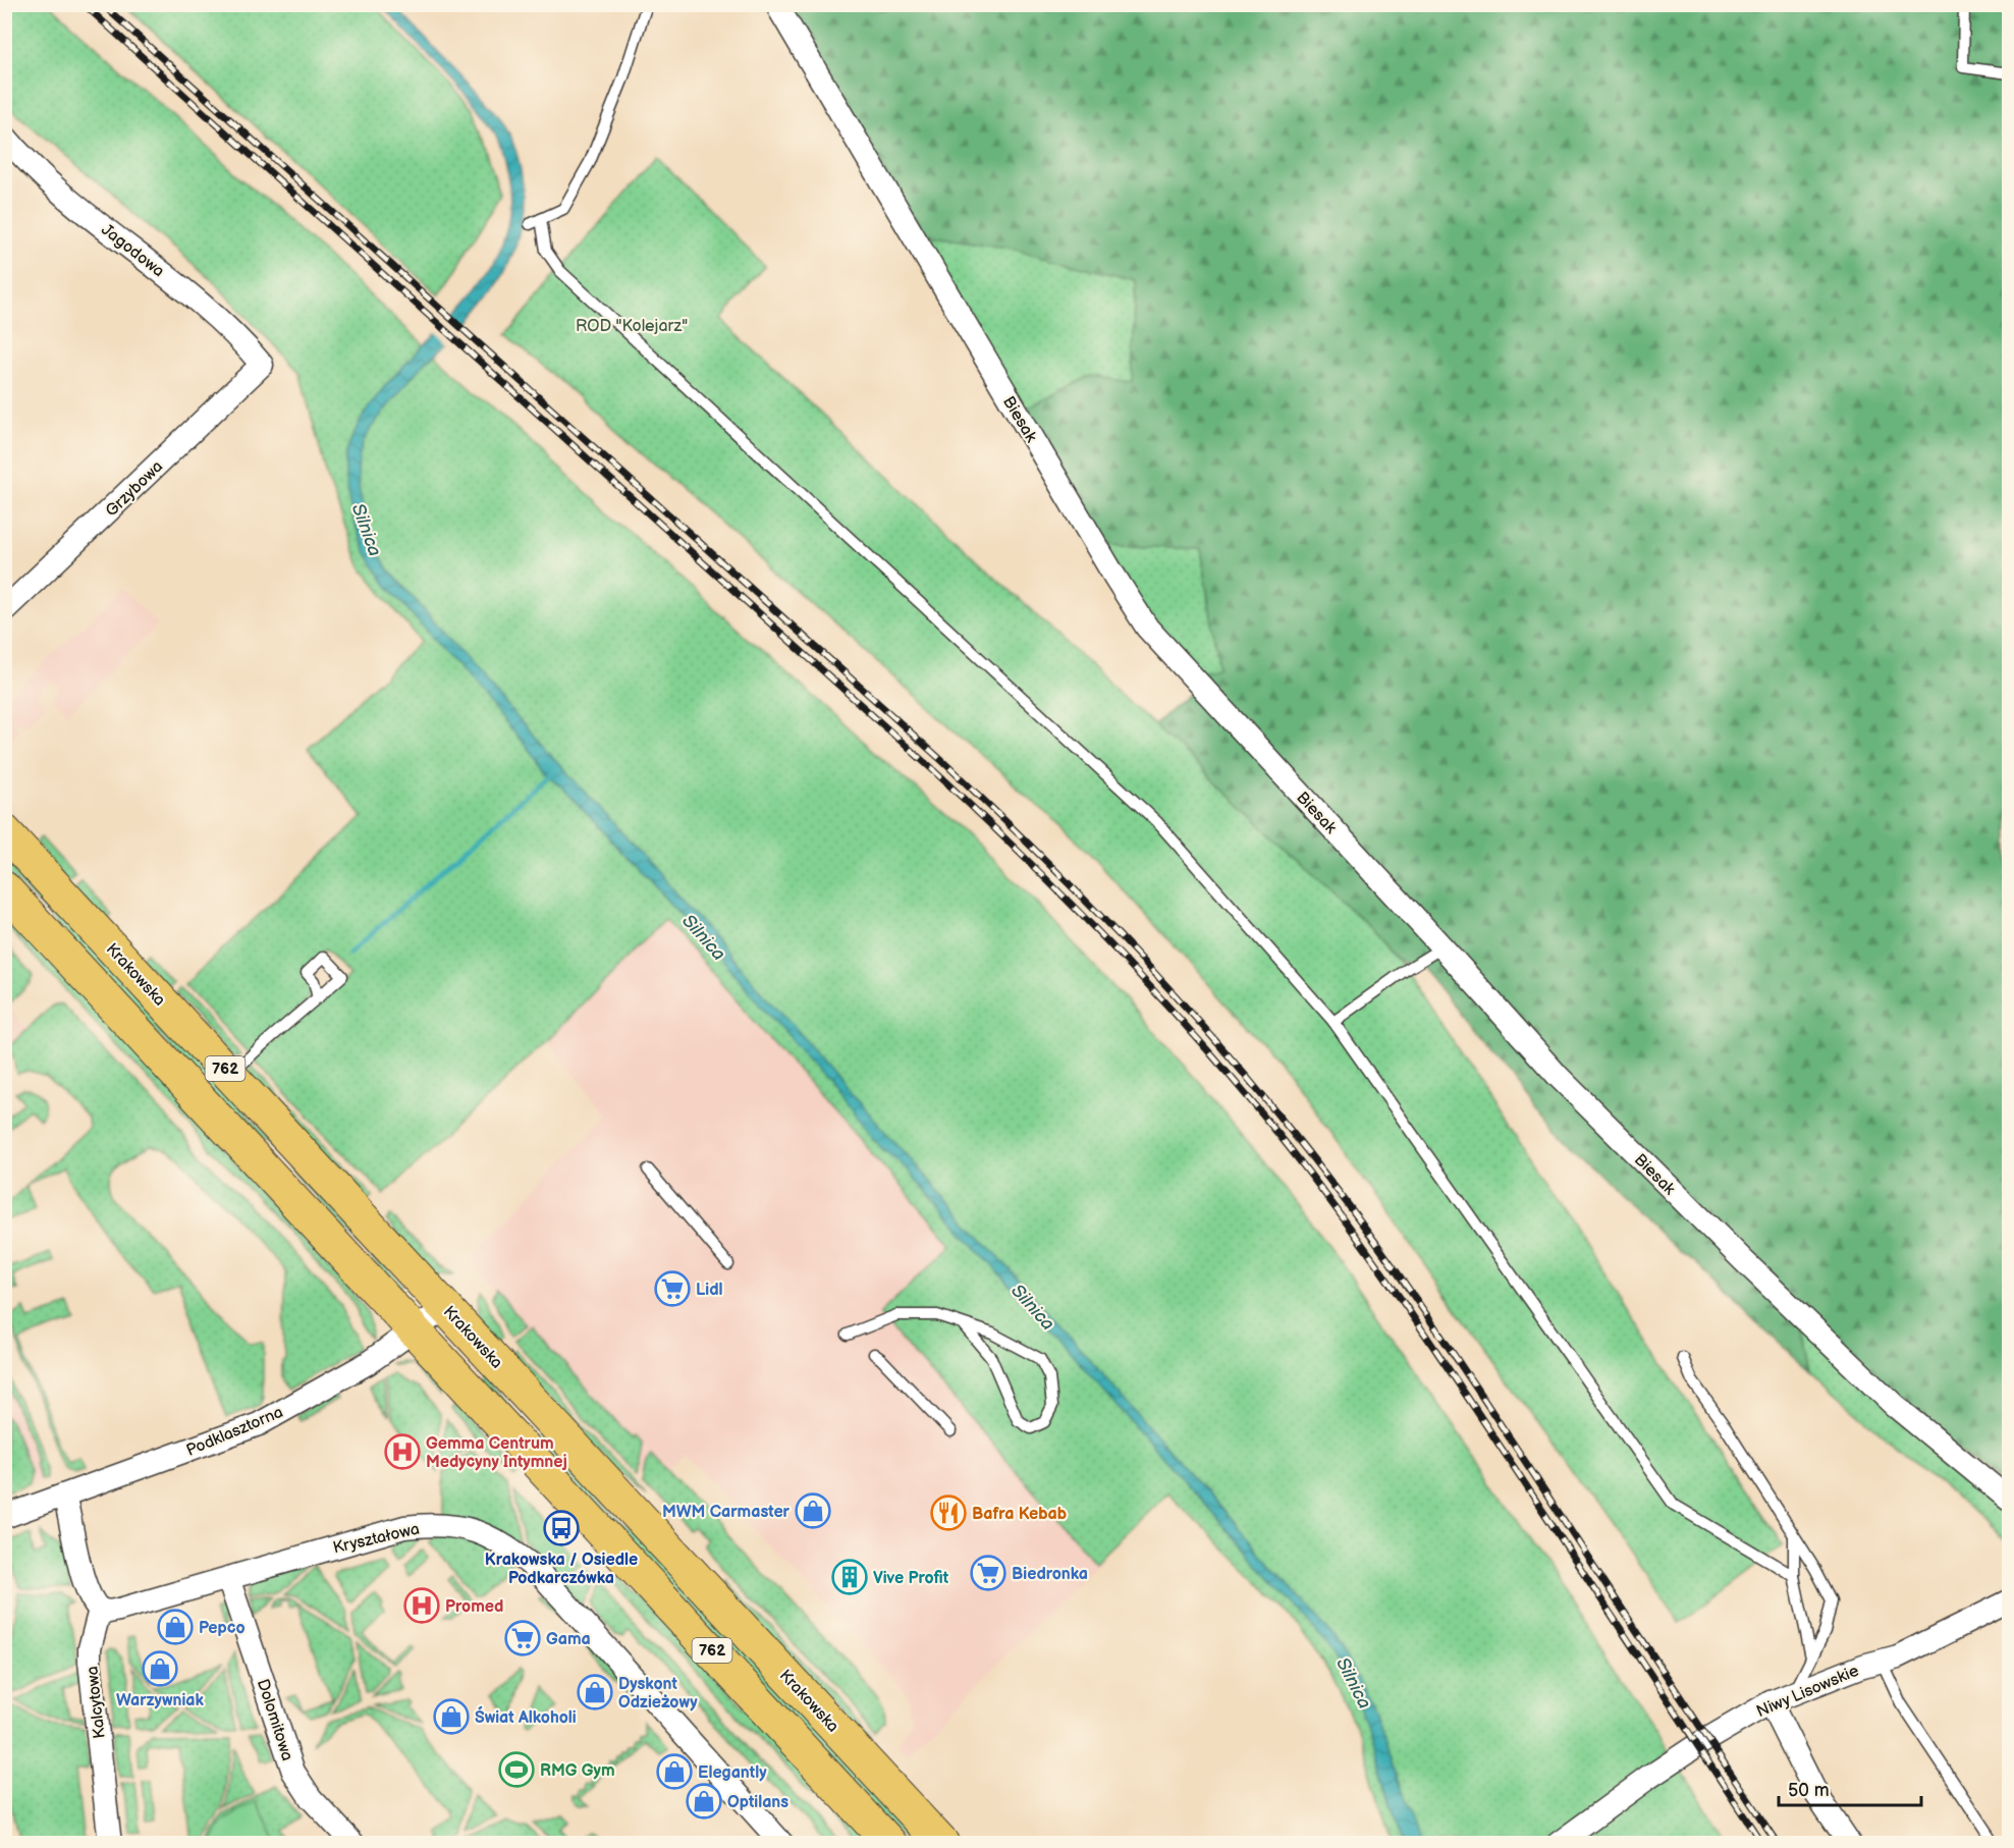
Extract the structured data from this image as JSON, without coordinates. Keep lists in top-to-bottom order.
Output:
{
  "streets": {
    "main road": ["Krakowska", "762"],
    "street": [
      "Jagodowa",
      "Biesak",
      "Grzybowa",
      "Podklasztorna",
      "Kryształowa",
      "Niwy Lisowskie",
      "Kalcytowa",
      "Dolomitowa"
    ]
  },
  "crossings": [
    ["Jagodowa", "Grzybowa"],
    ["Krakowska", "Podklasztorna"],
    ["762", "Podklasztorna"],
    ["Kryształowa", "Kalcytowa"],
    ["Kryształowa", "Dolomitowa"]
  ],
  "water": ["Silnica"],
  "parks": ["ROD \"Kolejarz\""],
  "places": {
    "supermarket": ["Lidl", "Biedronka", "Gama"],
    "hospital": ["Gemma Centrum Medycyny Intymnej", "Promed"],
    "shop": [
      "MWM Carmaster",
      "Pepco",
      "Warzywniak",
      "Dyskont Odzieżowy",
      "Świat Alkoholi",
      "Elegantly",
      "Optilans"
    ],
    "restaurant": ["Bafra Kebab"],
    "bus stop": ["Krakowska / Osiedle Podkarczówka"],
    "building": ["Vive Profit"],
    "sports": ["RMG Gym"]
  },
  "scale_bar": "50 m"
}
